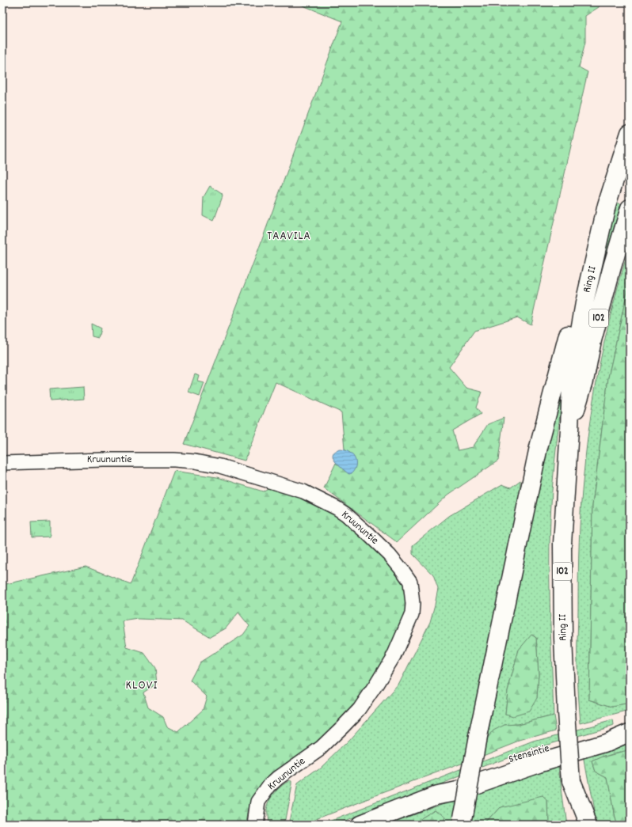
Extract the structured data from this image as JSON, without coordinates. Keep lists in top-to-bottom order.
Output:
{
  "streets": {
    "main road": ["Ring II", "102", "Stensintie"],
    "street": ["Kruununtie"]
  },
  "districts": ["TAAVILA", "KLOVI"]
}
